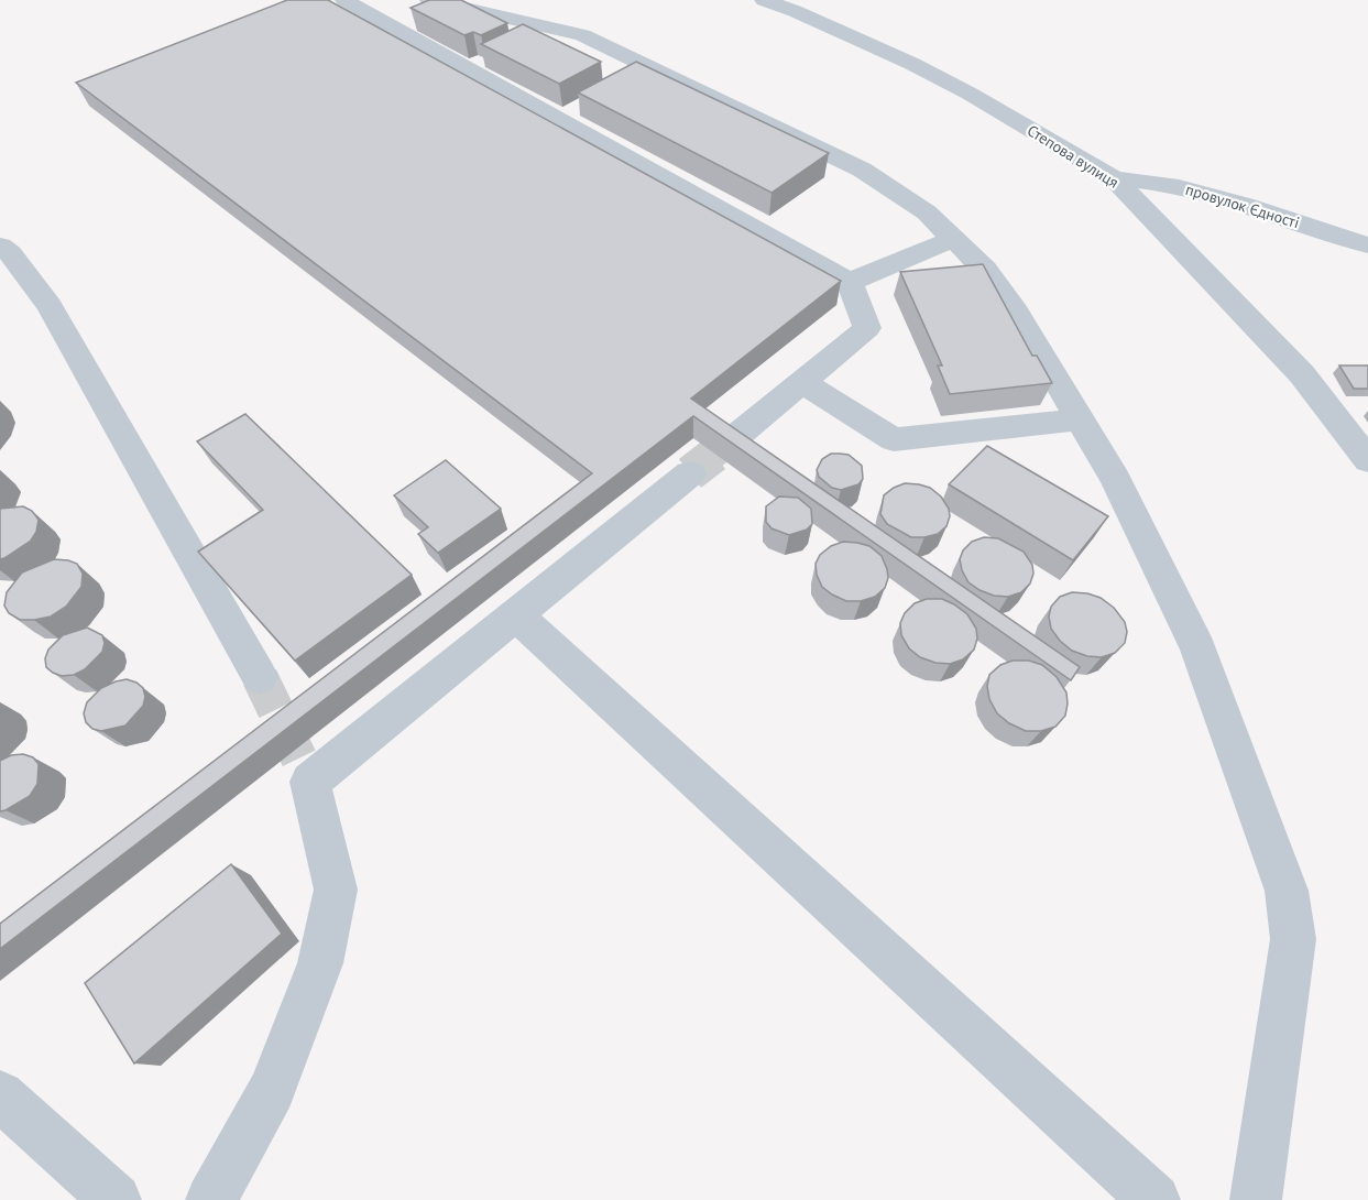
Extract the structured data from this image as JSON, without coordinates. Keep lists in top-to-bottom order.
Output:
{
  "streets": {
    "street": ["Степова вулиця", "провулок Єдності"]
  },
  "crossings": [
    ["Степова вулиця", "провулок Єдності"]
  ]
}
